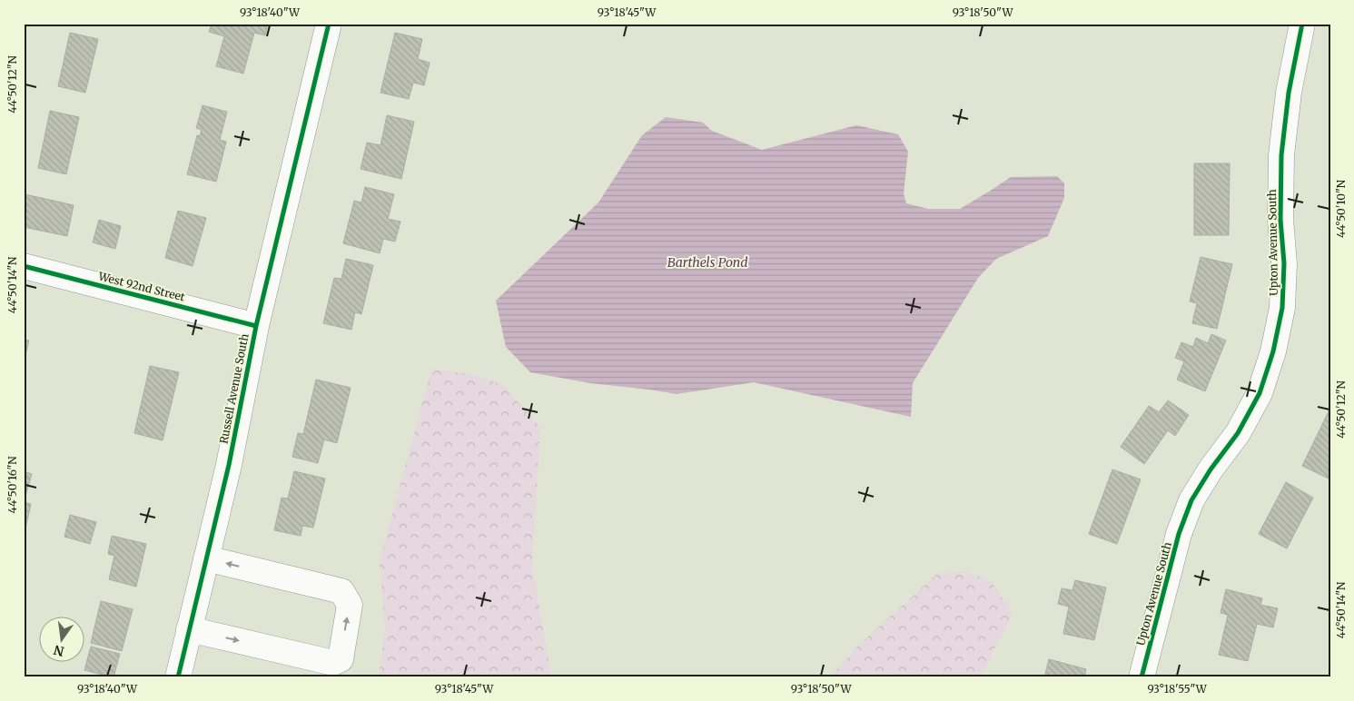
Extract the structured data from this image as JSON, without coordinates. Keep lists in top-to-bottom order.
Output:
{
  "streets": {
    "street": ["Upton Avenue South", "West 92nd Street", "Russell Avenue South"]
  },
  "crossings": [
    ["West 92nd Street", "Russell Avenue South"]
  ],
  "water": ["Barthels Pond"],
  "north": "bottom",
  "coordinates": [
    "93°18'40\"W",
    "93°18'45\"W",
    "93°18'50\"W",
    "44°50'12\"N",
    "44°50'10\"N",
    "44°50'14\"N",
    "44°50'16\"N",
    "93°18'55\"W"
  ]
}
